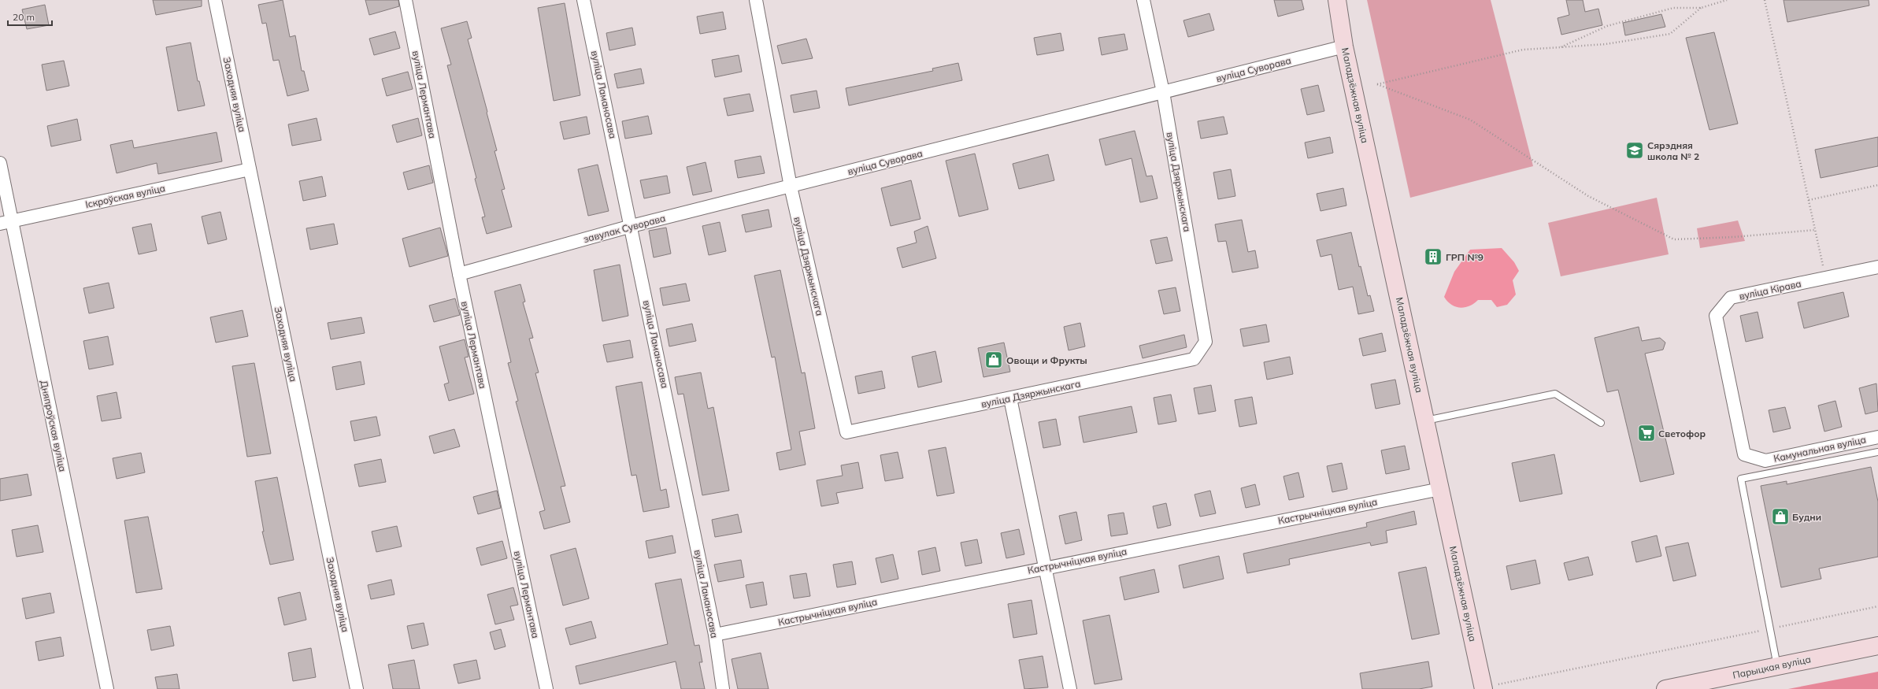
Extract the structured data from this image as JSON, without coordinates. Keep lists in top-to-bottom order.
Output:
{
  "streets": {
    "street": [
      "вуліца Суворава",
      "Заходняя вуліца",
      "вуліца Лермантава",
      "вуліца Ламаносава",
      "Маладзёжная вуліца",
      "вуліца Дзяржынскага",
      "Іскроўская вуліца",
      "завулак Суворава",
      "вуліца Кірава",
      "Дняпроўская вуліца",
      "Камунальная вуліца",
      "Кастрычніцкая вуліца",
      "Парыцкая вуліца"
    ]
  },
  "crossings": [
    ["вуліца Суворава", "Маладзёжная вуліца"],
    ["вуліца Суворава", "вуліца Дзяржынскага"],
    ["вуліца Суворава", "завулак Суворава"],
    ["Заходняя вуліца", "Іскроўская вуліца"],
    ["вуліца Лермантава", "завулак Суворава"],
    ["вуліца Ламаносава", "завулак Суворава"],
    ["вуліца Ламаносава", "Кастрычніцкая вуліца"],
    ["Маладзёжная вуліца", "Кастрычніцкая вуліца"],
    ["вуліца Дзяржынскага", "завулак Суворава"],
    ["Іскроўская вуліца", "Дняпроўская вуліца"],
    ["вуліца Кірава", "Камунальная вуліца"]
  ],
  "places": {
    "school or university": ["Сярэдняя школа № 2"],
    "building": ["ГРП №9"],
    "shop": ["Овощи и Фрукты", "Будни"],
    "supermarket": ["Светофор"]
  },
  "scale_bar": "20 m"
}
